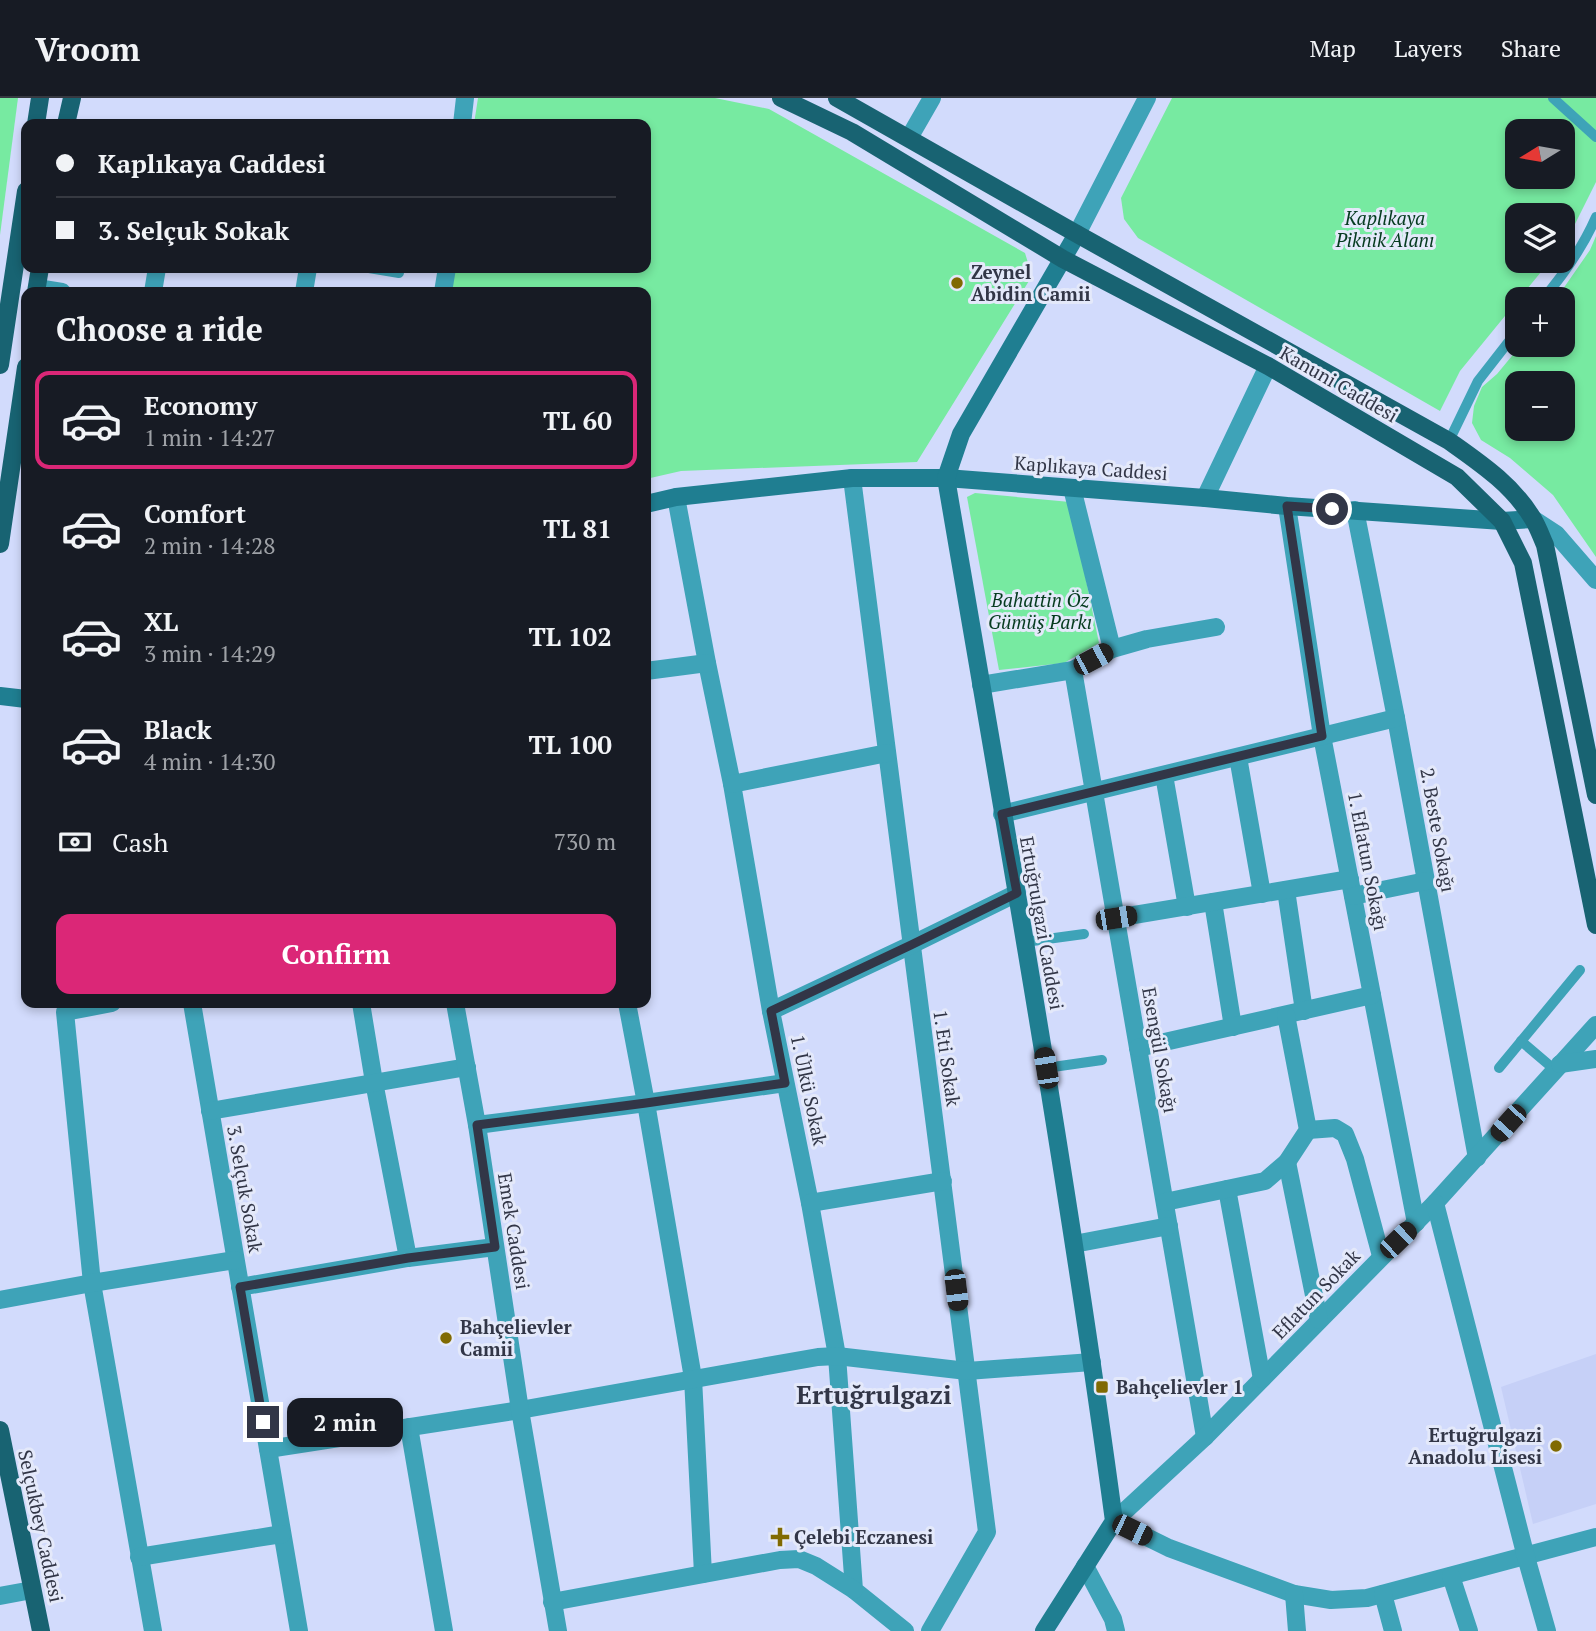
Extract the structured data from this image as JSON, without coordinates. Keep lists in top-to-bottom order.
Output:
{
  "streets": {
    "main road": [
      "Kanuni Caddesi",
      "Kaplıkaya Caddesi",
      "Ertuğrulgazi Caddesi",
      "Selçukbey Caddesi"
    ],
    "street": [
      "2. Beste Sokağı",
      "1. Eflatun Sokağı",
      "Esengül Sokağı",
      "1. Eti Sokak",
      "1. Ülkü Sokak",
      "3. Selçuk Sokak",
      "Emek Caddesi",
      "Eflatun Sokak"
    ]
  },
  "crossings": [
    ["Kanuni Caddesi", "Kaplıkaya Caddesi"],
    ["Kanuni Caddesi", "Ertuğrulgazi Caddesi"],
    ["Kaplıkaya Caddesi", "2. Beste Sokağı"],
    ["Kaplıkaya Caddesi", "1. Eflatun Sokağı"],
    ["Kaplıkaya Caddesi", "Ertuğrulgazi Caddesi"],
    ["Kaplıkaya Caddesi", "1. Eti Sokak"],
    ["Kaplıkaya Caddesi", "1. Ülkü Sokak"],
    ["2. Beste Sokağı", "Eflatun Sokak"],
    ["1. Eflatun Sokağı", "Eflatun Sokak"],
    ["Ertuğrulgazi Caddesi", "Eflatun Sokak"],
    ["Esengül Sokağı", "Eflatun Sokak"]
  ],
  "districts": ["Ertuğrulgazi"],
  "parks": ["Kaplıkaya Piknik Alanı", "Bahattin Öz Gümüş Parkı"],
  "places": {
    "other": ["Zeynel Abidin Camii", "Bahçelievler Camii", "Ertuğrulgazi Anadolu Lisesi"],
    "transit": ["Bahçelievler 1"],
    "health": ["Çelebi Eczanesi"]
  },
  "north": "left",
  "page": {
    "header": "Vroom",
    "nav": ["Map", "Layers", "Share"],
    "map_buttons": ["+", "−"],
    "banner": ["Kaplıkaya Caddesi", "3. Selçuk Sokak"],
    "heading": "Choose a ride",
    "list": [
      {
        "name": "Economy",
        "note": "1 min · 14:27",
        "value": "TL 60"
      },
      {
        "name": "Comfort",
        "note": "2 min · 14:28",
        "value": "TL 81"
      },
      {
        "name": "XL",
        "note": "3 min · 14:29",
        "value": "TL 102"
      },
      {
        "name": "Black",
        "note": "4 min · 14:30",
        "value": "TL 100"
      }
    ],
    "pay": ["Cash", "730 m"],
    "buttons": "Confirm",
    "bubble": "2 min"
  }
}
